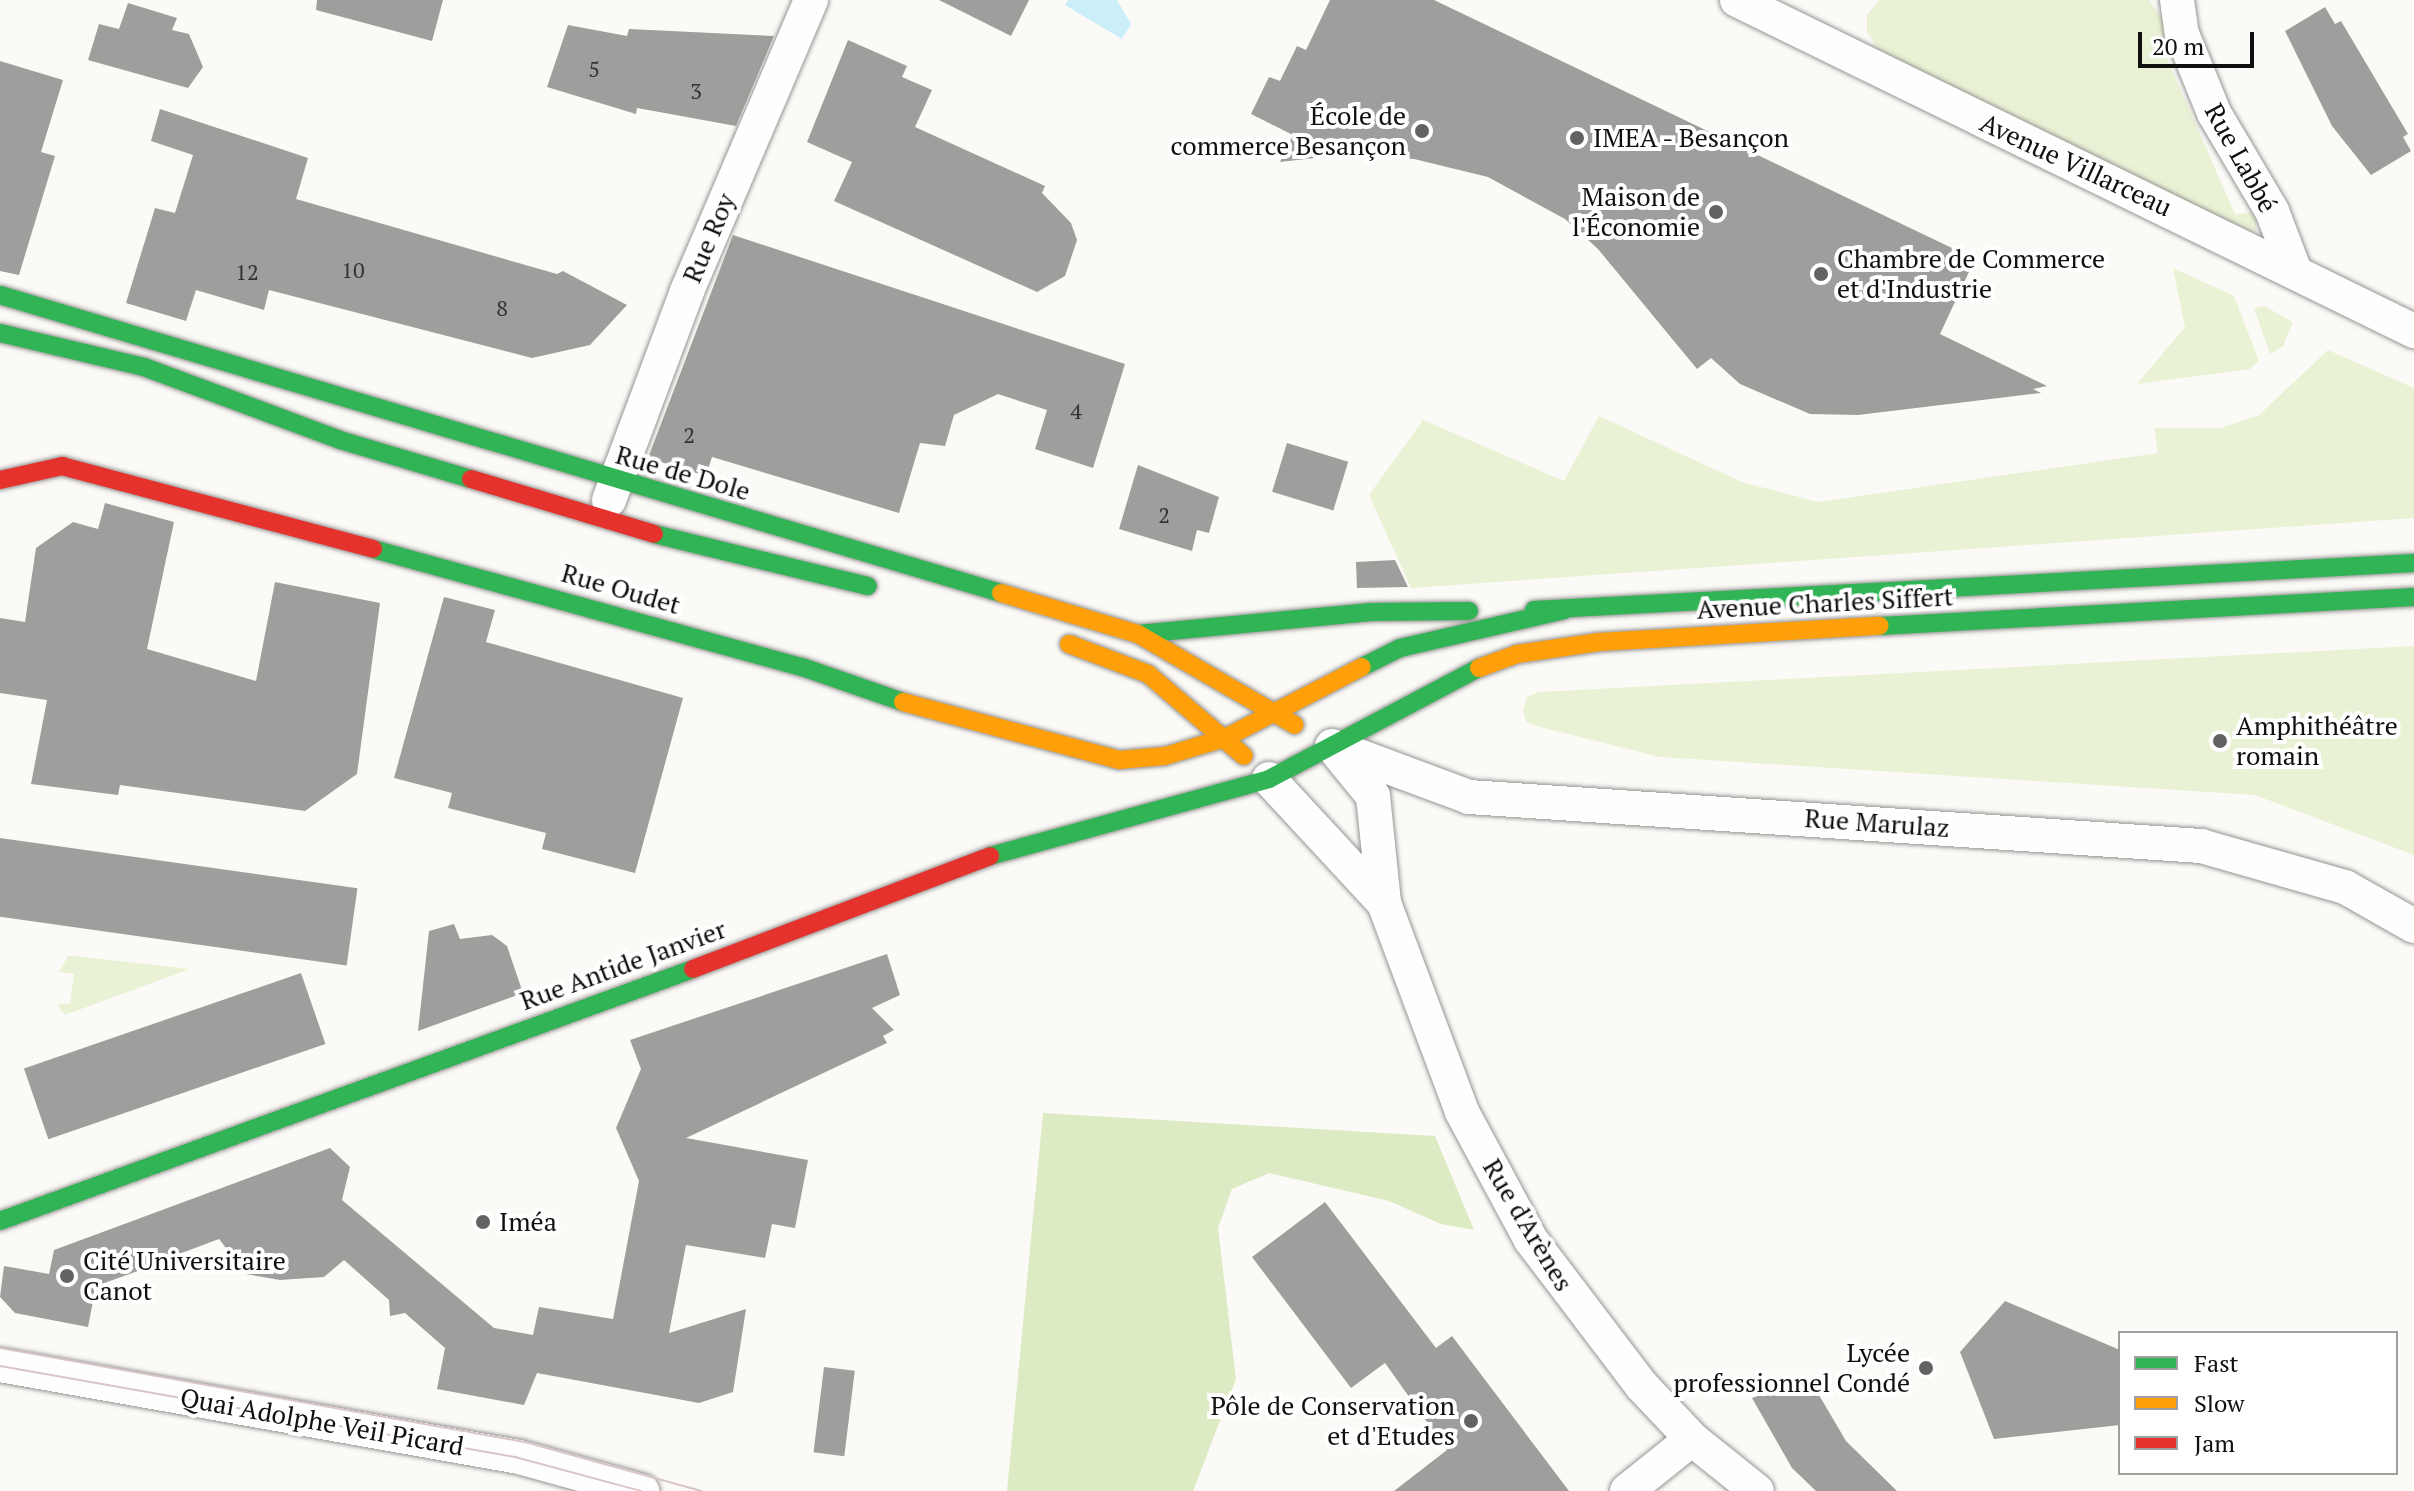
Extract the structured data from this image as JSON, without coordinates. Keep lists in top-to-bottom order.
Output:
{
  "streets": {
    "main road": [
      "Rue de Dole",
      "Rue Oudet",
      "Avenue Charles Siffert",
      "Rue Antide Janvier"
    ],
    "street": [
      "Rue Labbé",
      "Avenue Villarceau",
      "Rue Roy",
      "Rue Marulaz",
      "Rue d'Arènes",
      "Quai Adolphe Veil Picard"
    ]
  },
  "crossings": [
    ["Rue Labbé", "Avenue Villarceau"],
    ["Rue Roy", "Rue de Dole"],
    ["Rue de Dole", "Avenue Charles Siffert"],
    ["Rue de Dole", "Rue Marulaz"],
    ["Rue de Dole", "Rue d'Arènes"],
    ["Rue Oudet", "Avenue Charles Siffert"],
    ["Avenue Charles Siffert", "Rue Marulaz"],
    ["Avenue Charles Siffert", "Rue Antide Janvier"],
    ["Avenue Charles Siffert", "Rue d'Arènes"],
    ["Rue Marulaz", "Rue d'Arènes"],
    ["Rue Antide Janvier", "Rue d'Arènes"]
  ],
  "places": [
    "École de commerce Besançon",
    "IMEA - Besançon",
    "Maison de l'Économie",
    "Chambre de Commerce et d'Industrie",
    "Amphithéâtre romain",
    "Iméa",
    "Cité Universitaire Canot",
    "Lycée professionnel Condé",
    "Pôle de Conservation et d'Etudes"
  ],
  "house_numbers": [
    "5",
    "3",
    "10",
    "12",
    "8",
    "4",
    "2",
    "2"
  ],
  "legend": ["Fast", "Slow", "Jam"],
  "scale_bar": "20 m"
}
